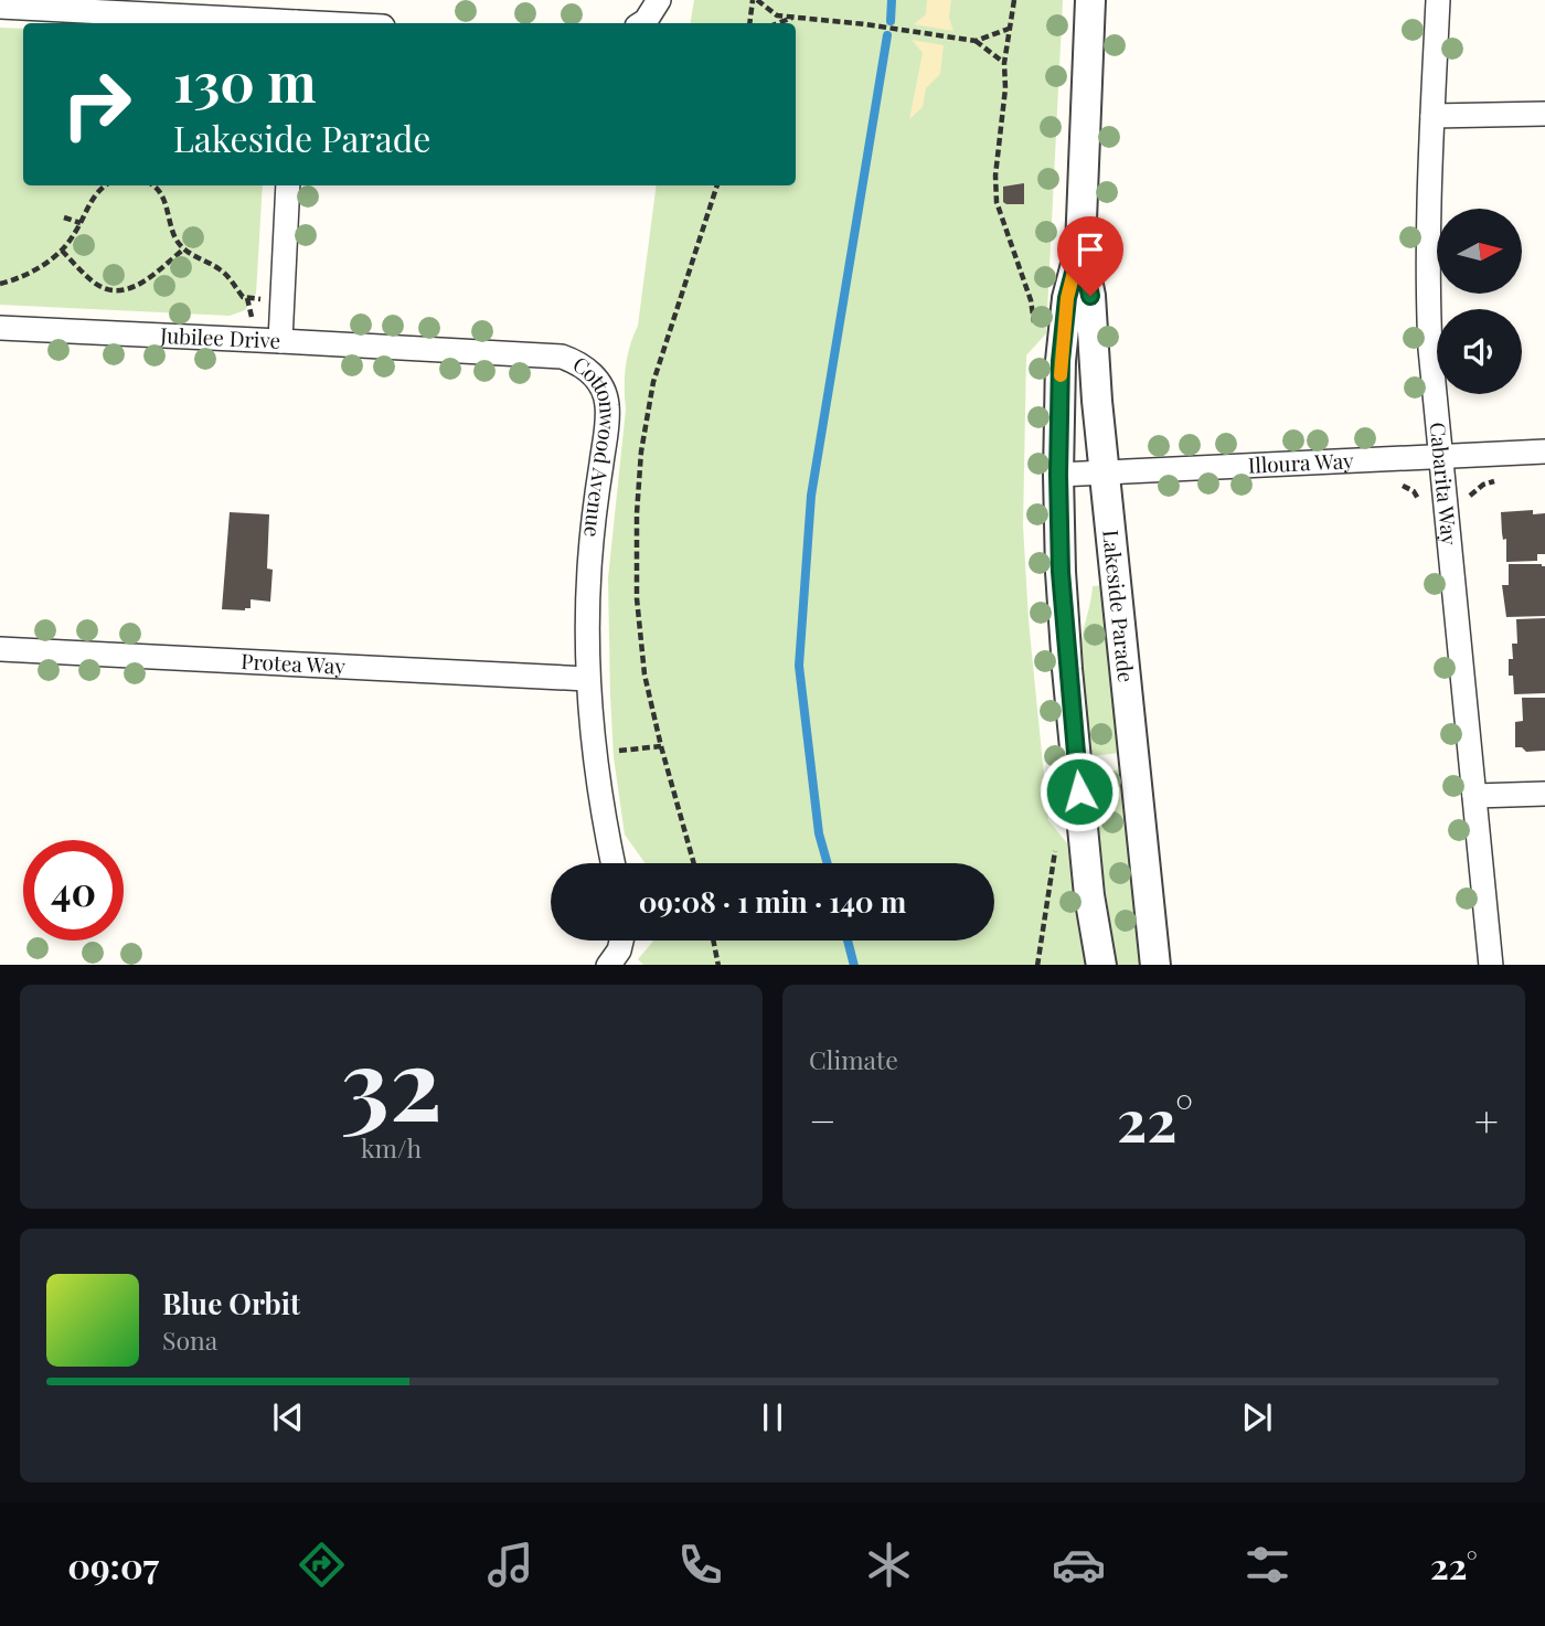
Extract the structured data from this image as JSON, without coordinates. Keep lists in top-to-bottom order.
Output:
{
  "streets": {
    "street": [
      "Jubilee Drive",
      "Cottonwood Avenue",
      "Illoura Way",
      "Cabarita Way",
      "Lakeside Parade",
      "Protea Way"
    ]
  },
  "crossings": [
    ["Jubilee Drive", "Cottonwood Avenue"],
    ["Cottonwood Avenue", "Protea Way"],
    ["Illoura Way", "Cabarita Way"],
    ["Illoura Way", "Lakeside Parade"]
  ],
  "north": "right",
  "page": {
    "turn": ["130 m", "Lakeside Parade"],
    "limit": "40",
    "trip": "09:08 · 1 min · 140 m",
    "tile": [
      ["32", "km/h"],
      "Climate"
    ],
    "heat": ["−", "22°", "+"],
    "song": ["Blue Orbit", "Sona"],
    "tabs": ["09:07", "22°"]
  }
}
